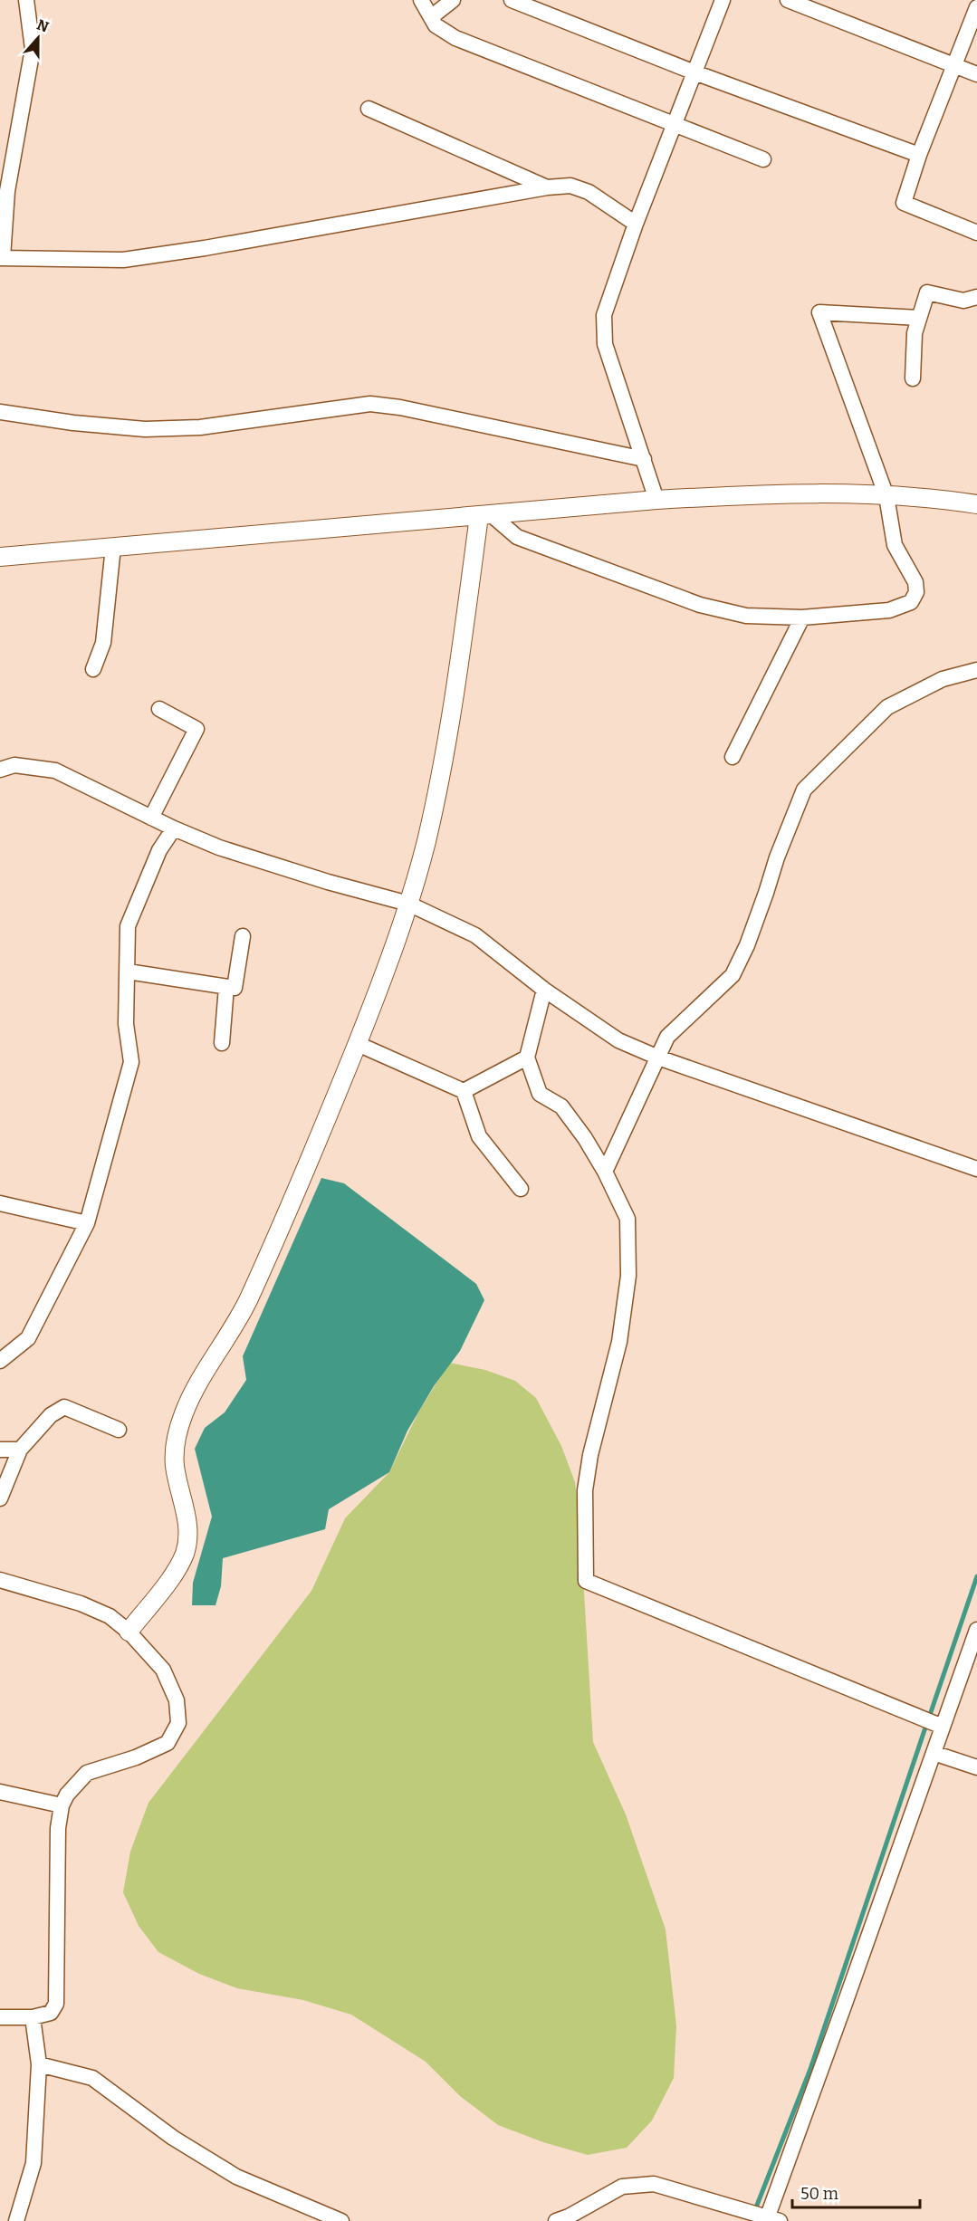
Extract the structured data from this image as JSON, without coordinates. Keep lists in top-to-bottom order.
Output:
{
  "scale_bar": "50 m",
  "north": "top"
}
